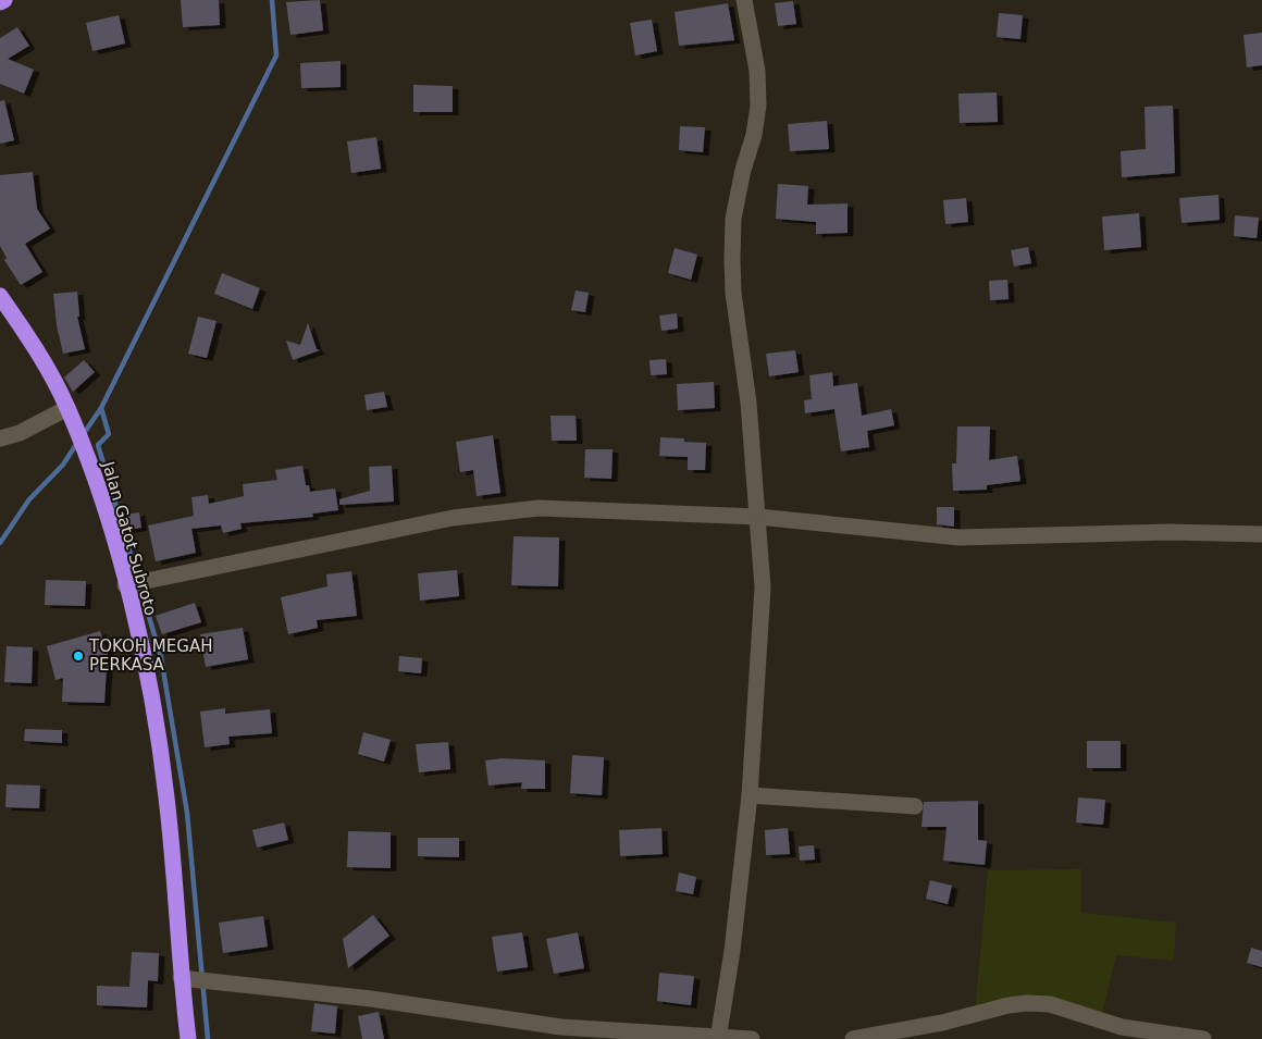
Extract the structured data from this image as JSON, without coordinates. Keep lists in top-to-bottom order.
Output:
{
  "streets": {
    "highway": ["Jalan Gatot Subroto"]
  },
  "places": ["TOKOH MEGAH PERKASA"]
}
